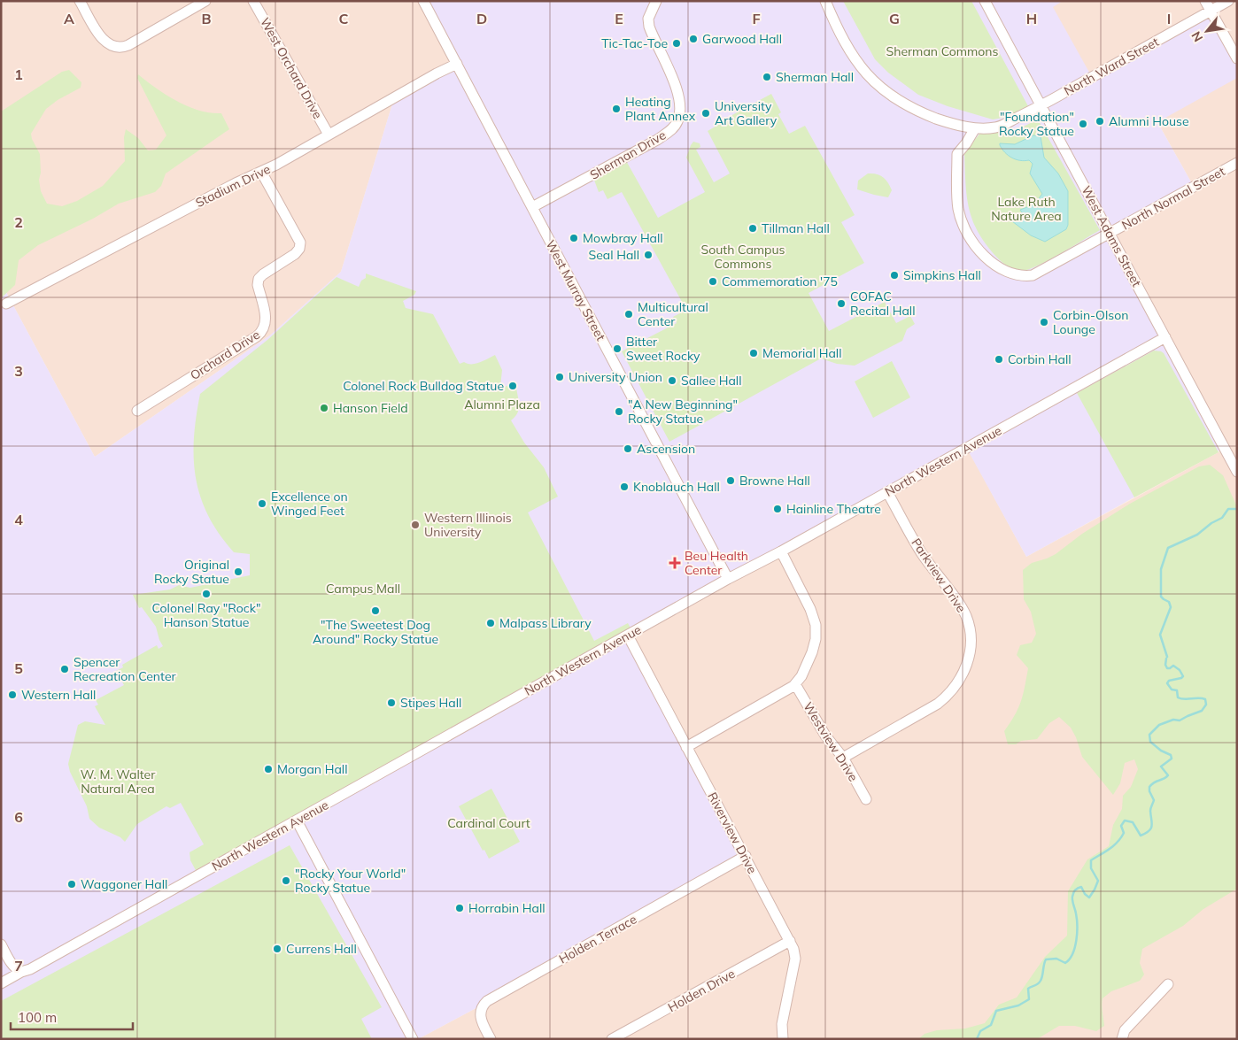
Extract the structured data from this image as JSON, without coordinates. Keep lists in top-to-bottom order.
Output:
{
  "streets": {
    "street": [
      "North Ward Street",
      "West Orchard Drive",
      "Sherman Drive",
      "Stadium Drive",
      "North Normal Street",
      "West Adams Street",
      "West Murray Street",
      "Orchard Drive",
      "North Western Avenue",
      "Parkview Drive",
      "Westview Drive",
      "Riverview Drive",
      "Holden Terrace",
      "Holden Drive"
    ]
  },
  "crossings": [
    ["North Ward Street", "North Normal Street"],
    ["North Ward Street", "West Adams Street"],
    ["West Orchard Drive", "Stadium Drive"],
    ["Sherman Drive", "West Murray Street"],
    ["Stadium Drive", "West Murray Street"],
    ["Stadium Drive", "Orchard Drive"],
    ["North Normal Street", "West Adams Street"],
    ["West Adams Street", "North Western Avenue"],
    ["West Murray Street", "North Western Avenue"],
    ["North Western Avenue", "Parkview Drive"],
    ["North Western Avenue", "Riverview Drive"],
    ["Parkview Drive", "Westview Drive"],
    ["Riverview Drive", "Holden Terrace"],
    ["Riverview Drive", "Holden Drive"]
  ],
  "parks": [
    "Sherman Commons",
    "Lake Ruth Nature Area",
    "South Campus Commons",
    "Alumni Plaza",
    "Campus Mall",
    "W. M. Walter Natural Area",
    "Cardinal Court"
  ],
  "places": {
    "other": [
      "Garwood Hall",
      "Tic-Tac-Toe",
      "Sherman Hall",
      "Heating Plant Annex",
      "University Art Gallery",
      "Alumni House",
      "\"Foundation\" Rocky Statue",
      "Tillman Hall",
      "Mowbray Hall",
      "Seal Hall",
      "Simpkins Hall",
      "Commemoration '75",
      "COFAC Recital Hall",
      "Multicultural Center",
      "Corbin-Olson Lounge",
      "Bitter Sweet Rocky",
      "Memorial Hall",
      "Corbin Hall",
      "University Union",
      "Sallee Hall",
      "Colonel Rock Bulldog Statue",
      "Hanson Field",
      "\"A New Beginning\" Rocky Statue",
      "Ascension",
      "Browne Hall",
      "Knoblauch Hall",
      "Excellence on Winged Feet",
      "Hainline Theatre",
      "Western Illinois University",
      "Original Rocky Statue",
      "Colonel Ray \"Rock\" Hanson Statue",
      "\"The Sweetest Dog Around\" Rocky Statue",
      "Malpass Library",
      "Spencer Recreation Center",
      "Western Hall",
      "Stipes Hall",
      "Morgan Hall",
      "\"Rocky Your World\" Rocky Statue",
      "Waggoner Hall",
      "Horrabin Hall",
      "Currens Hall"
    ],
    "health": ["Beu Health Center"]
  },
  "scale_bar": "100 m",
  "north": "bottom left",
  "grid": {
    "columns": [
      "A",
      "B",
      "C",
      "D",
      "E",
      "F",
      "G",
      "H",
      "I"
    ],
    "rows": [
      "1",
      "2",
      "3",
      "4",
      "5",
      "6",
      "7"
    ]
  }
}
